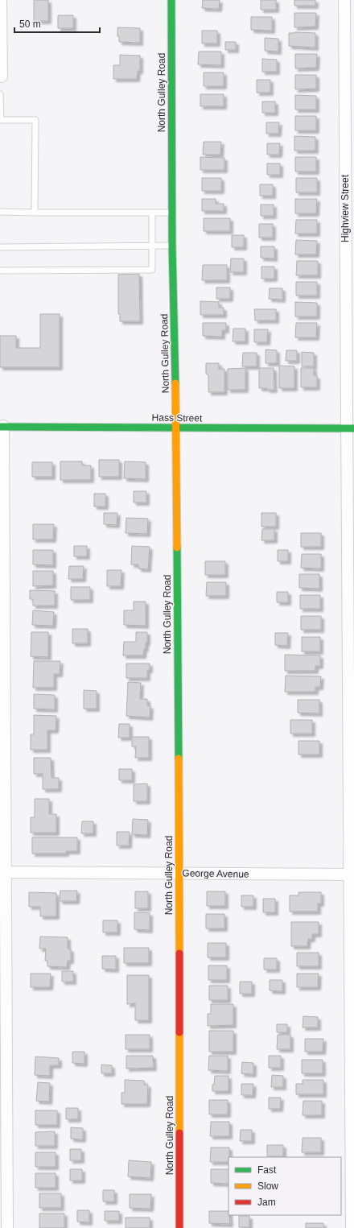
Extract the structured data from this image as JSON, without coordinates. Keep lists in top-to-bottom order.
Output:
{
  "streets": {
    "street": [
      "North Gulley Road",
      "Highview Street",
      "Hass Street",
      "George Avenue"
    ]
  },
  "crossings": [
    ["North Gulley Road", "Hass Street"],
    ["North Gulley Road", "George Avenue"],
    ["Highview Street", "Hass Street"],
    ["Highview Street", "George Avenue"]
  ],
  "legend": ["Fast", "Slow", "Jam"],
  "scale_bar": "50 m"
}
